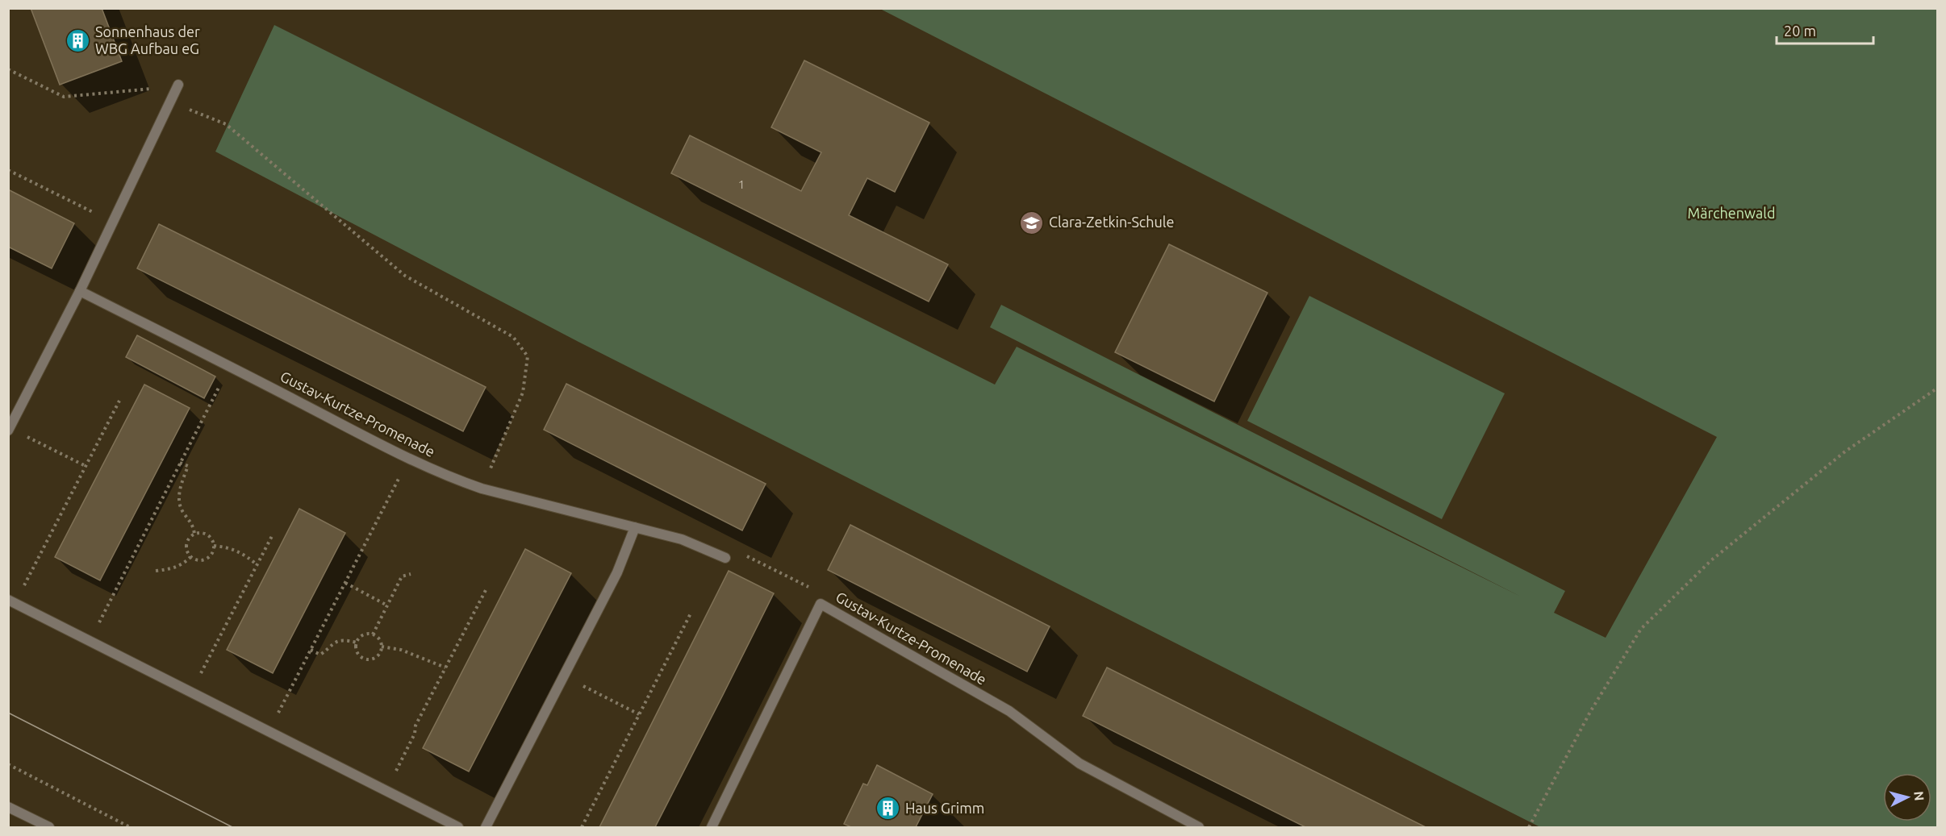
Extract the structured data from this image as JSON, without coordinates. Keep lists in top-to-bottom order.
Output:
{
  "streets": {
    "street": ["Gustav-Kurtze-Promenade"]
  },
  "parks": ["Märchenwald"],
  "places": {
    "building": ["Sonnenhaus der WBG Aufbau eG", "Haus Grimm"],
    "school or university": ["Clara-Zetkin-Schule"]
  },
  "house_numbers": ["1"],
  "scale_bar": "20 m",
  "north": "right"
}
